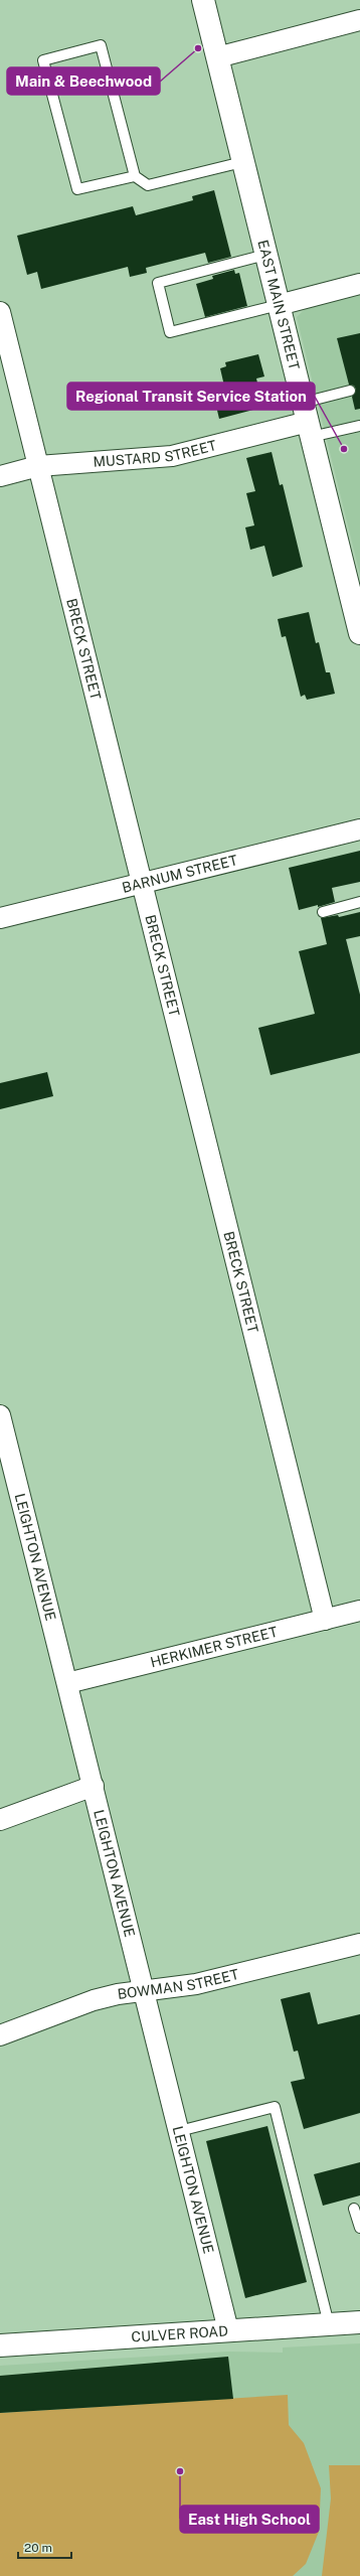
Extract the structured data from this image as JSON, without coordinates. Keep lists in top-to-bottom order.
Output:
{
  "streets": {
    "main road": ["EAST MAIN STREET", "CULVER ROAD"],
    "street": [
      "MUSTARD STREET",
      "BRECK STREET",
      "BARNUM STREET",
      "LEIGHTON AVENUE",
      "HERKIMER STREET",
      "BOWMAN STREET"
    ]
  },
  "crossings": [
    ["EAST MAIN STREET", "MUSTARD STREET"],
    ["MUSTARD STREET", "BRECK STREET"],
    ["BRECK STREET", "BARNUM STREET"],
    ["BRECK STREET", "HERKIMER STREET"],
    ["LEIGHTON AVENUE", "HERKIMER STREET"],
    ["LEIGHTON AVENUE", "BOWMAN STREET"],
    ["LEIGHTON AVENUE", "CULVER ROAD"]
  ],
  "places": ["Main & Beechwood", "Regional Transit Service Station", "East High School"],
  "scale_bar": "20 m"
}
